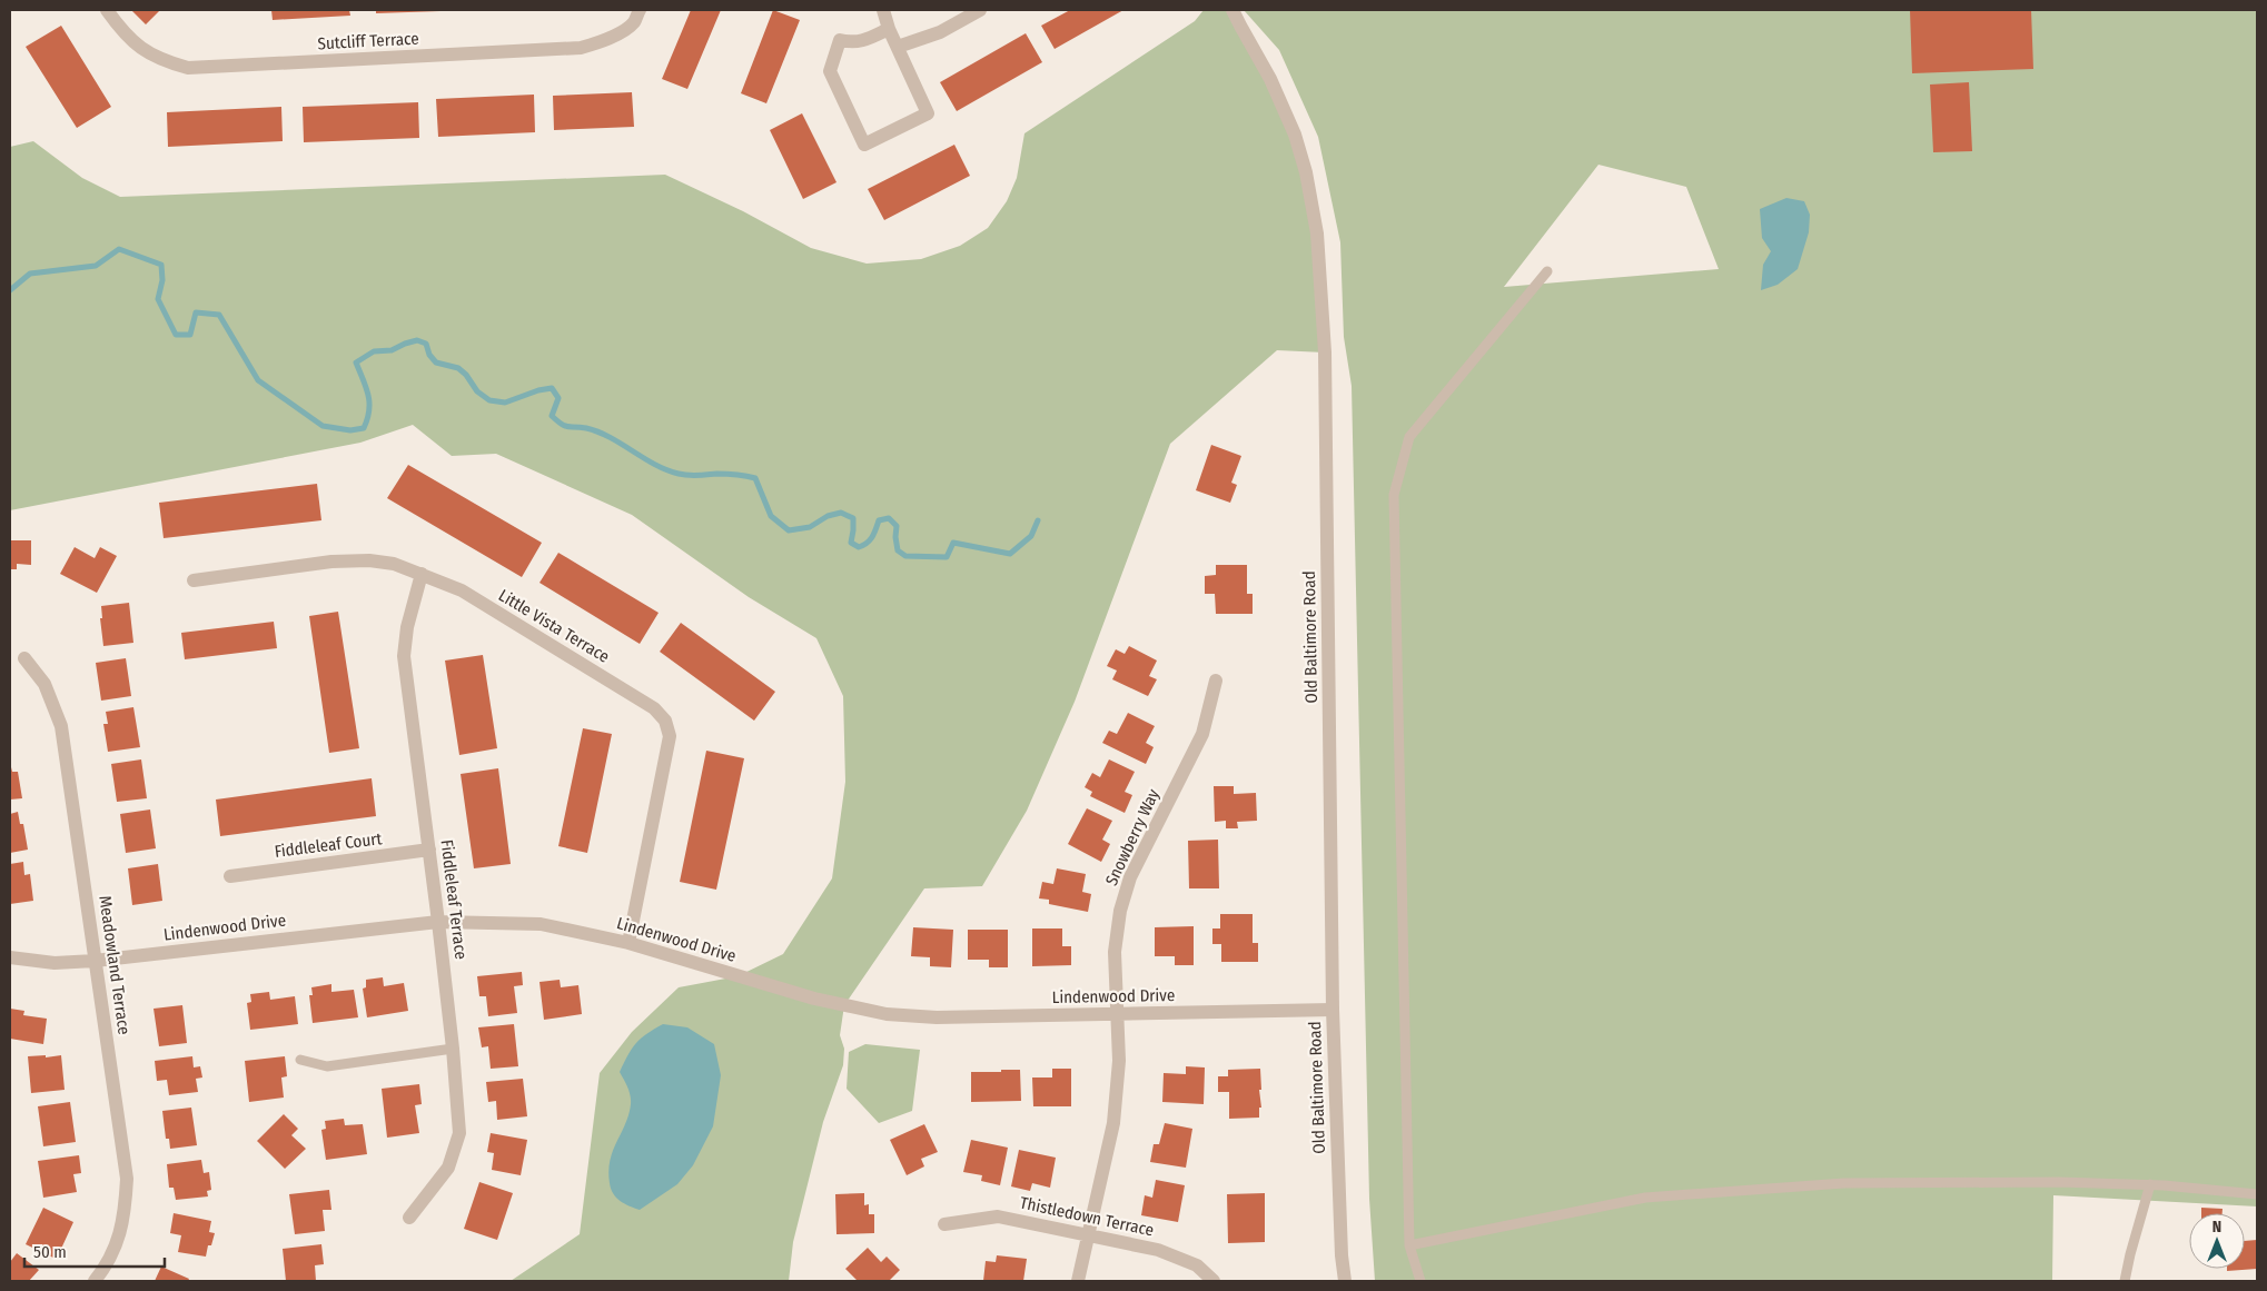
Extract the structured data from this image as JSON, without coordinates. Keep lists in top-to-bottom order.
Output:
{
  "streets": {
    "street": [
      "Sutcliff Terrace",
      "Little Vista Terrace",
      "Old Baltimore Road",
      "Snowberry Way",
      "Fiddleleaf Court",
      "Fiddleleaf Terrace",
      "Lindenwood Drive",
      "Meadowland Terrace",
      "Thistledown Terrace"
    ]
  },
  "crossings": [
    ["Little Vista Terrace", "Fiddleleaf Terrace"],
    ["Little Vista Terrace", "Lindenwood Drive"],
    ["Old Baltimore Road", "Lindenwood Drive"],
    ["Snowberry Way", "Lindenwood Drive"],
    ["Snowberry Way", "Thistledown Terrace"],
    ["Fiddleleaf Court", "Fiddleleaf Terrace"],
    ["Fiddleleaf Terrace", "Lindenwood Drive"],
    ["Lindenwood Drive", "Meadowland Terrace"]
  ],
  "scale_bar": "50 m",
  "north": "top"
}
